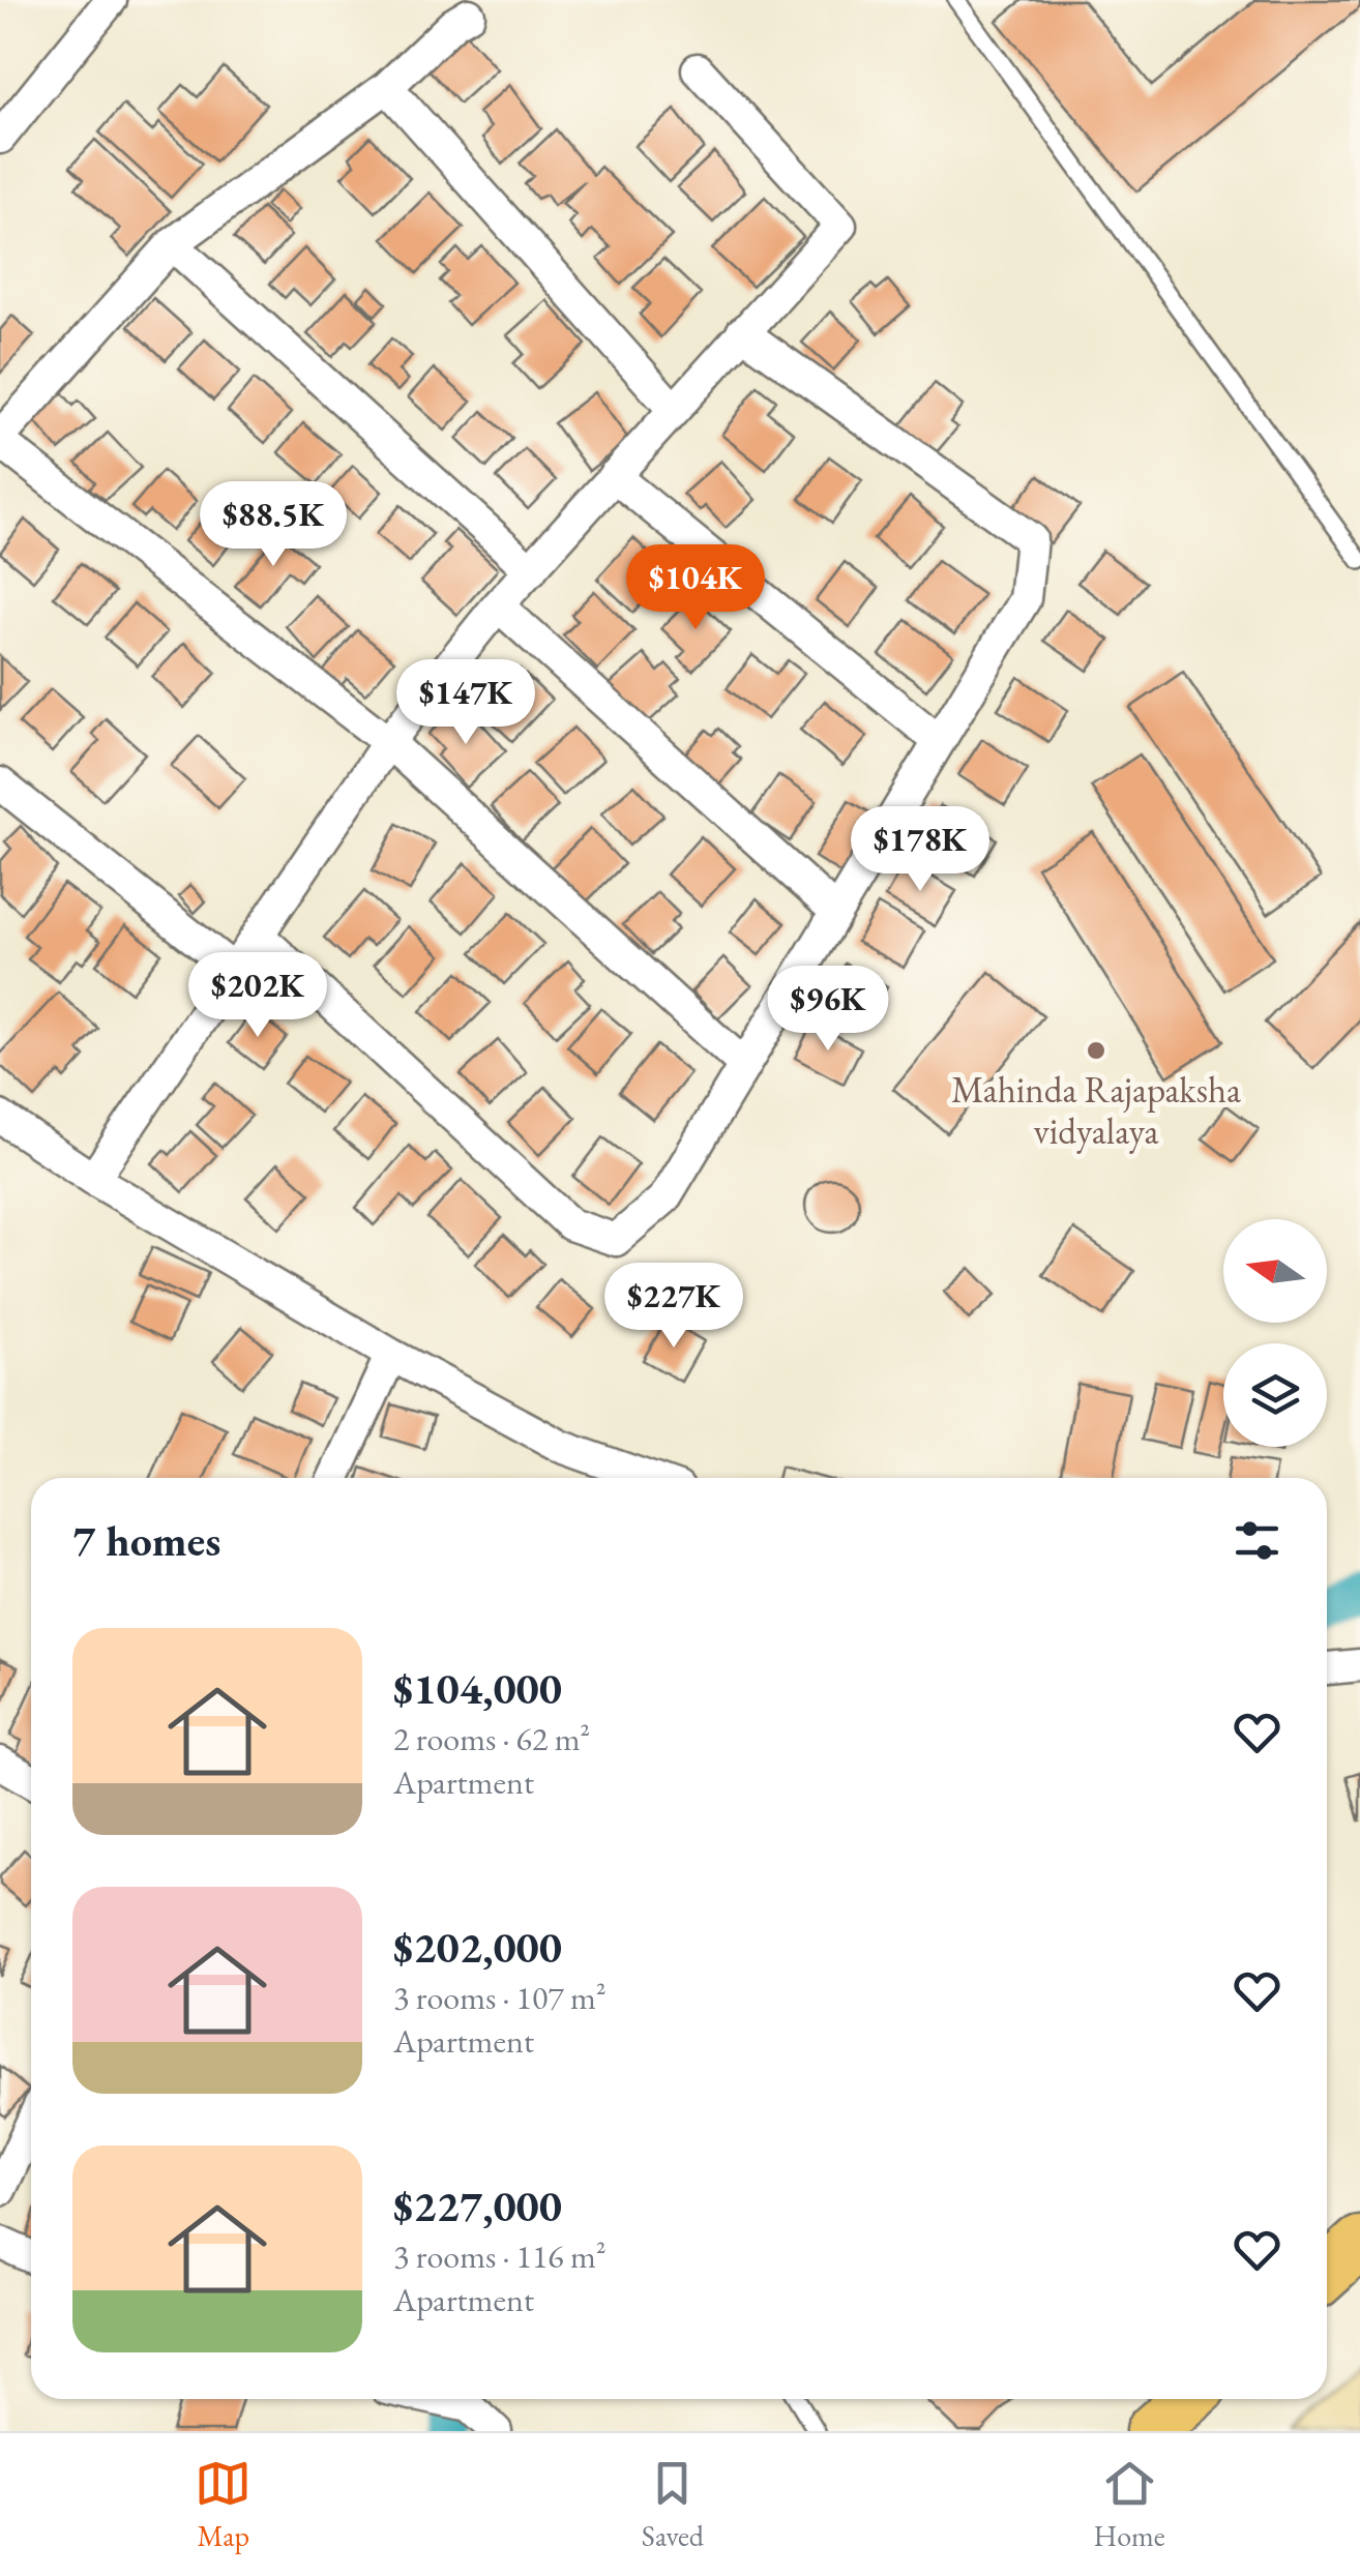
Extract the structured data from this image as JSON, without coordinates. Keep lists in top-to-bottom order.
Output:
{
  "places": ["Mahinda Rajapaksha vidyalaya"],
  "north": "left",
  "page": {
    "price": [
      "$88.5K",
      "$104K",
      "$147K",
      "$178K",
      "$202K",
      "$96K",
      "$227K"
    ],
    "heading": "7 homes",
    "list": [
      {
        "name": "$104,000",
        "note": "2 rooms · 62 m² · Apartment"
      },
      {
        "name": "$202,000",
        "note": "3 rooms · 107 m² · Apartment"
      },
      {
        "name": "$227,000",
        "note": "3 rooms · 116 m² · Apartment"
      }
    ],
    "tabs": ["Map", "Saved", "Home"]
  }
}
